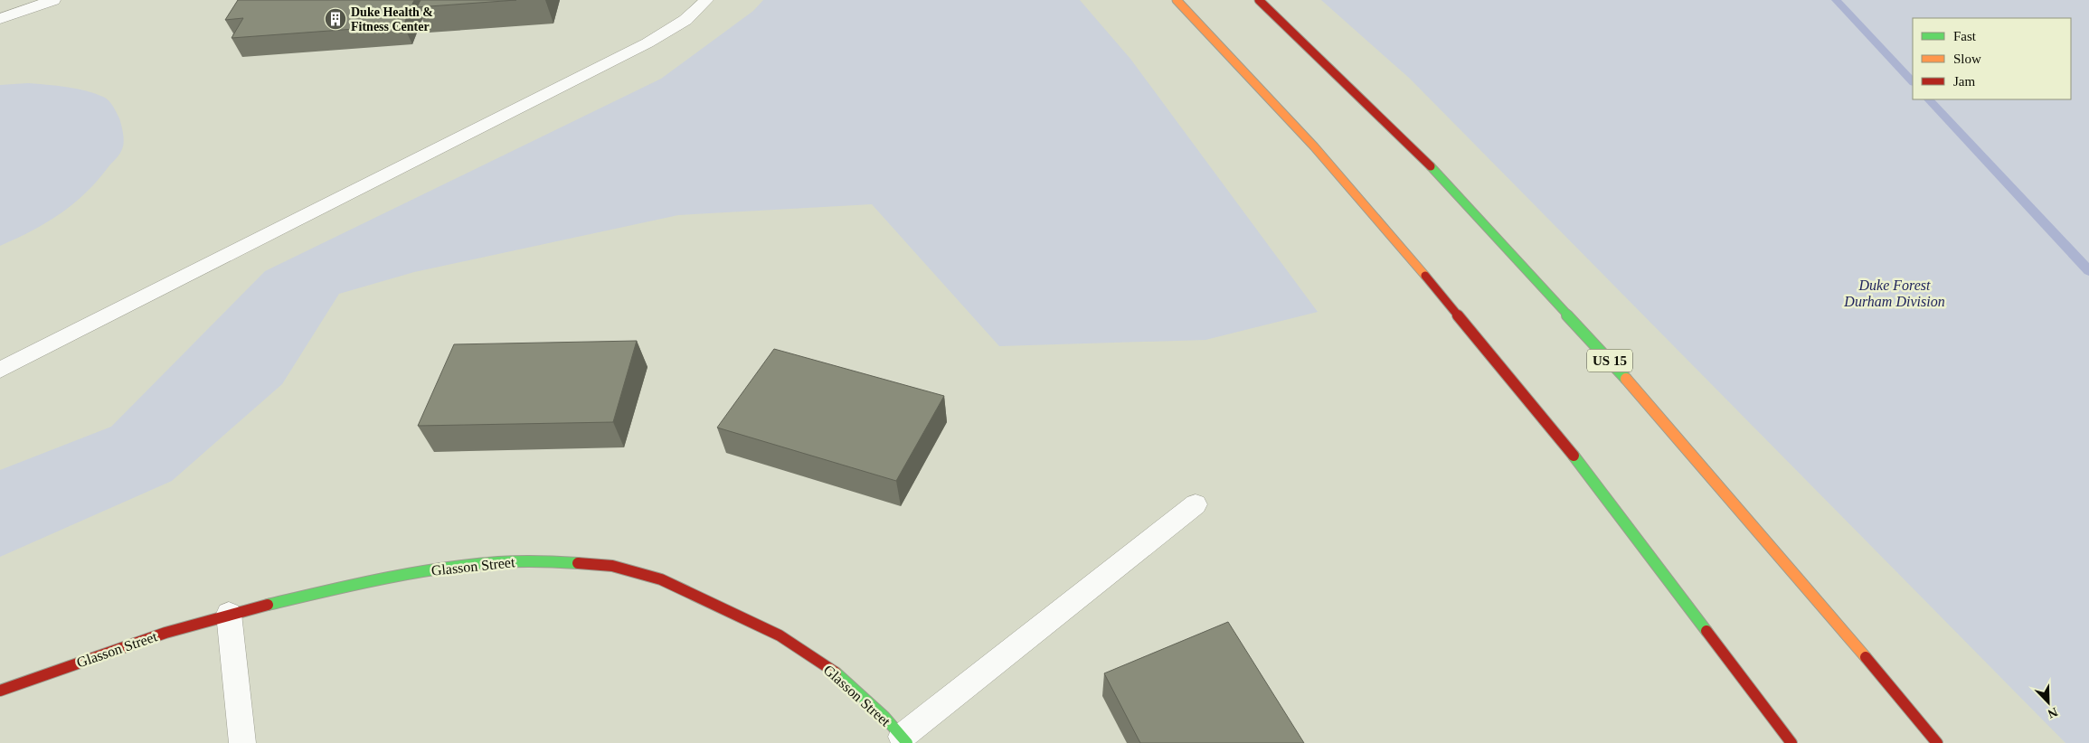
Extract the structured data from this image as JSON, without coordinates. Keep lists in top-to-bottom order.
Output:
{
  "streets": {
    "main road": ["US 15", "Glasson Street"]
  },
  "parks": ["Duke Forest Durham Division"],
  "places": {
    "building": ["Duke Health & Fitness Center"]
  },
  "legend": ["Fast", "Slow", "Jam"],
  "north": "bottom right"
}
